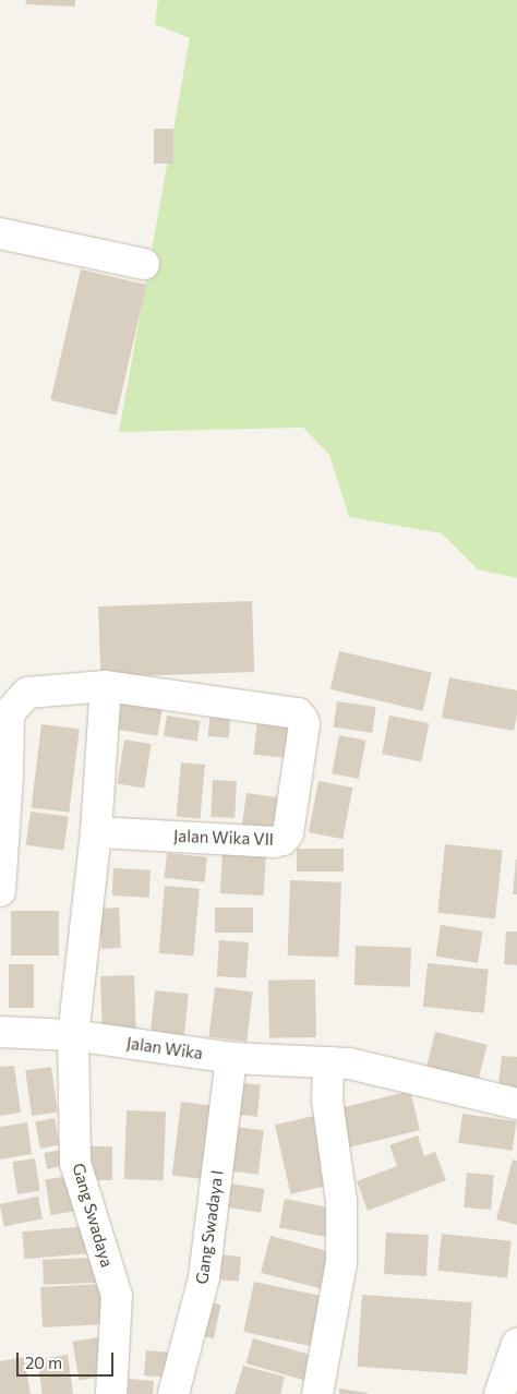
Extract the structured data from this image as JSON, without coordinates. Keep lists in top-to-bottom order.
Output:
{
  "streets": {
    "street": [
      "Jalan Wika VII",
      "Jalan Wika",
      "Gang Swadaya",
      "Gang Swadaya I"
    ]
  },
  "crossings": [
    ["Jalan Wika", "Gang Swadaya"],
    ["Jalan Wika", "Gang Swadaya I"]
  ],
  "scale_bar": "20 m"
}
